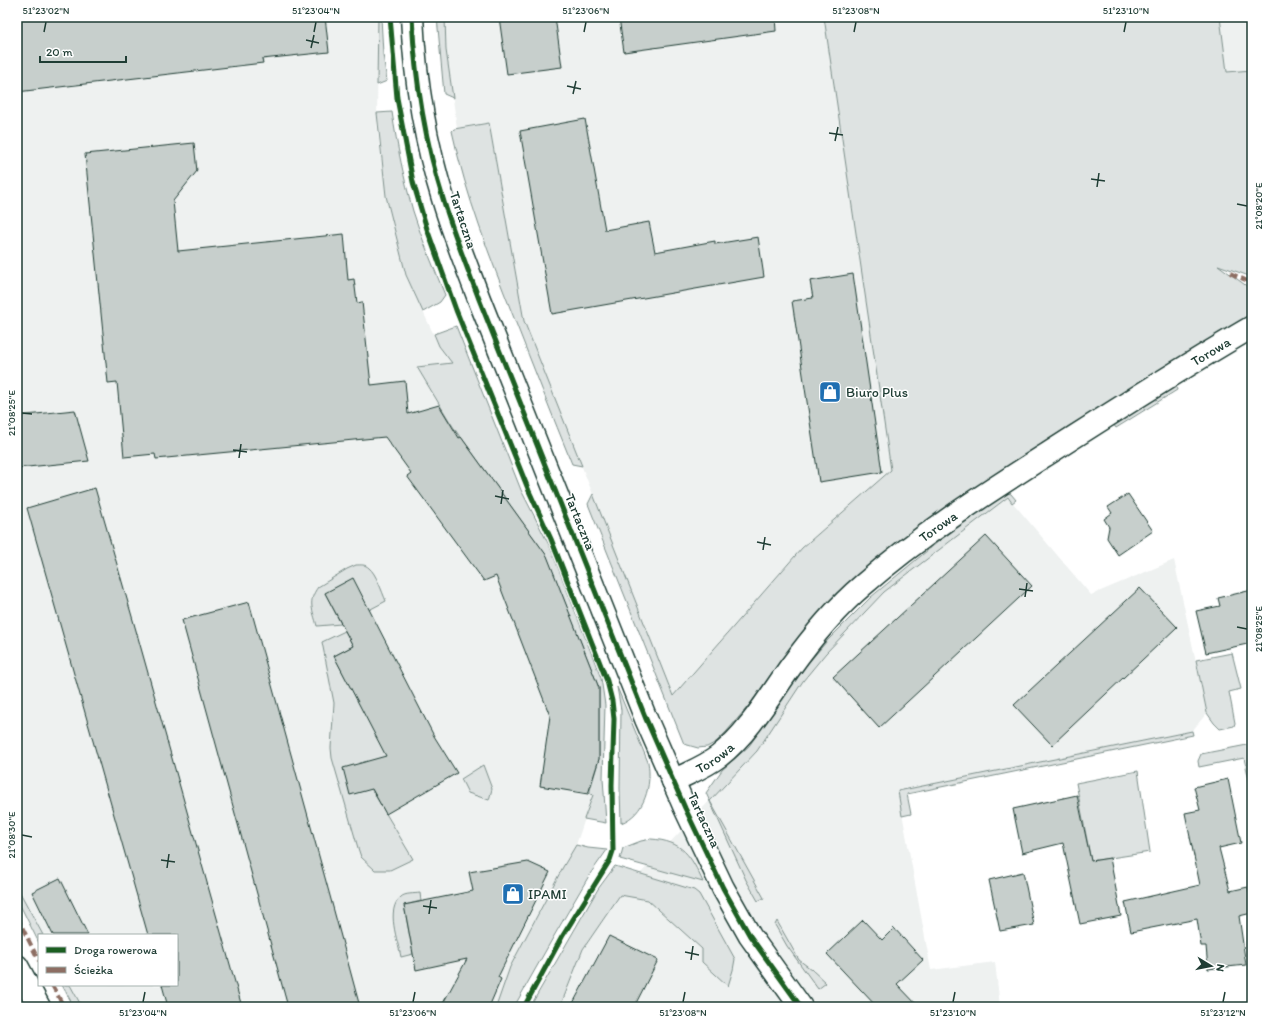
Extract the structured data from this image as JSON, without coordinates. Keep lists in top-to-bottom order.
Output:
{
  "streets": {
    "street": ["Tartaczna", "Torowa"]
  },
  "crossings": [
    ["Tartaczna", "Torowa"]
  ],
  "places": {
    "shop": ["Biuro Plus", "IPAMI"]
  },
  "legend": ["Droga rowerowa", "Ścieżka"],
  "scale_bar": "20 m",
  "north": "right",
  "coordinates": [
    "51°23'02\"N",
    "51°23'04\"N",
    "51°23'06\"N",
    "51°23'08\"N",
    "51°23'10\"N",
    "21°08'20\"E",
    "21°08'25\"E",
    "21°08'30\"E",
    "51°23'12\"N"
  ]
}
